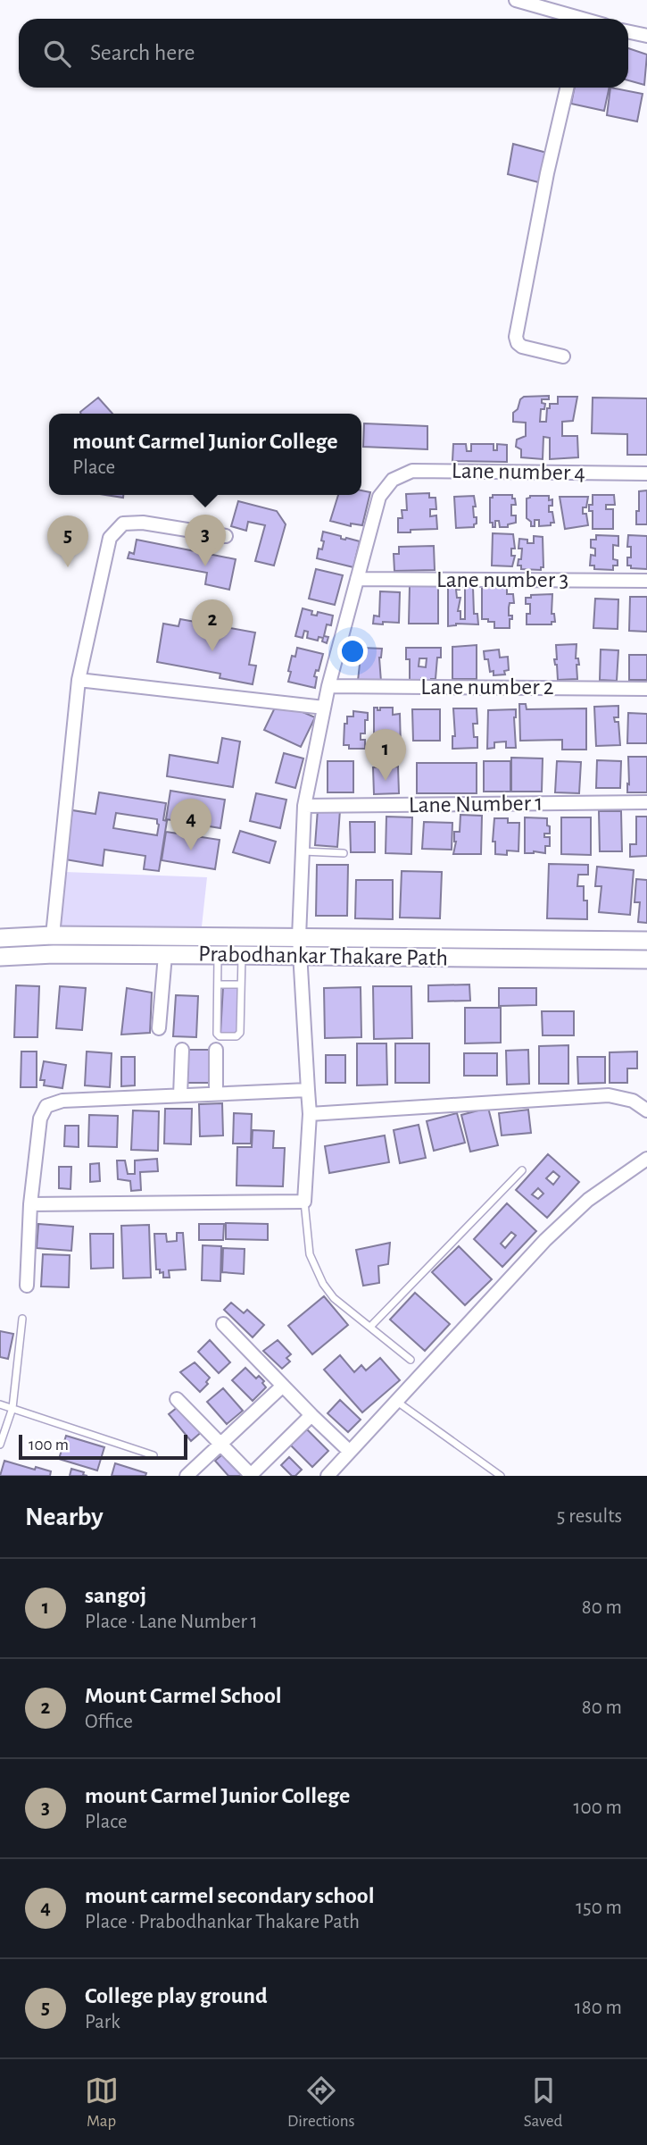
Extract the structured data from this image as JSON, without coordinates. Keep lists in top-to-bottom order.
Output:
{
  "streets": {
    "main road": ["Prabodhankar Thakare Path"],
    "street": [
      "Lane number 4",
      "Lane number 3",
      "Lane number 2",
      "Lane Number 1"
    ]
  },
  "crossings": [
    ["Lane number 4", "Lane number 3"]
  ],
  "scale_bar": "100 m",
  "page": {
    "search": "Search here",
    "popup": ["mount Carmel Junior College", "Place"],
    "pins": [
      "3",
      "5",
      "2",
      "1",
      "4"
    ],
    "scale": "100 m",
    "heading": ["Nearby", "5 results"],
    "list": [
      {
        "mark": "1",
        "name": "sangoj",
        "note": "Place · Lane Number 1",
        "value": "80 m"
      },
      {
        "mark": "2",
        "name": "Mount Carmel School",
        "note": "Office",
        "value": "80 m"
      },
      {
        "mark": "3",
        "name": "mount Carmel Junior College",
        "note": "Place",
        "value": "100 m"
      },
      {
        "mark": "4",
        "name": "mount carmel secondary school",
        "note": "Place · Prabodhankar Thakare Path",
        "value": "150 m"
      },
      {
        "mark": "5",
        "name": "College play ground",
        "note": "Park",
        "value": "180 m"
      }
    ],
    "nav": ["Map", "Directions", "Saved"]
  }
}
